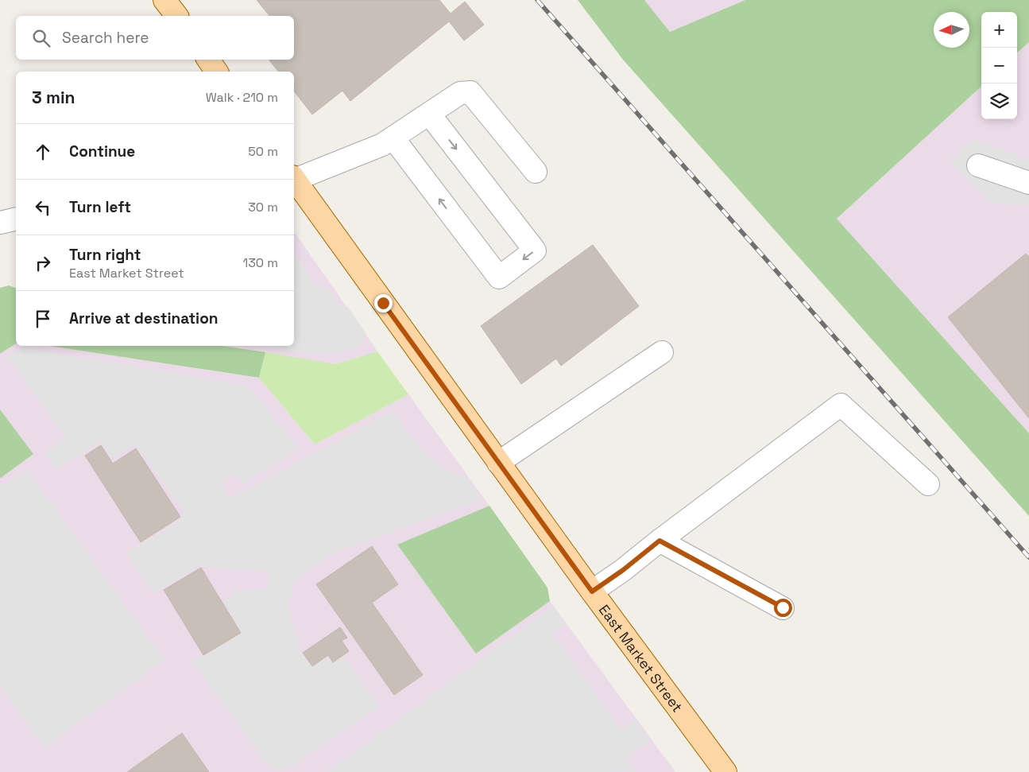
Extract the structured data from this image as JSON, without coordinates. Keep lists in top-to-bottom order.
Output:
{
  "streets": {
    "main road": ["East Market Street"]
  },
  "north": "left",
  "page": {
    "map_buttons": ["+", "−"],
    "search": "Search here",
    "heading": ["3 min", "Walk · 210 m"],
    "list": [
      ["Continue", "50 m"],
      ["Turn left", "30 m"],
      ["Turn right", "East Market Street", "130 m"],
      "Arrive at destination"
    ]
  }
}
